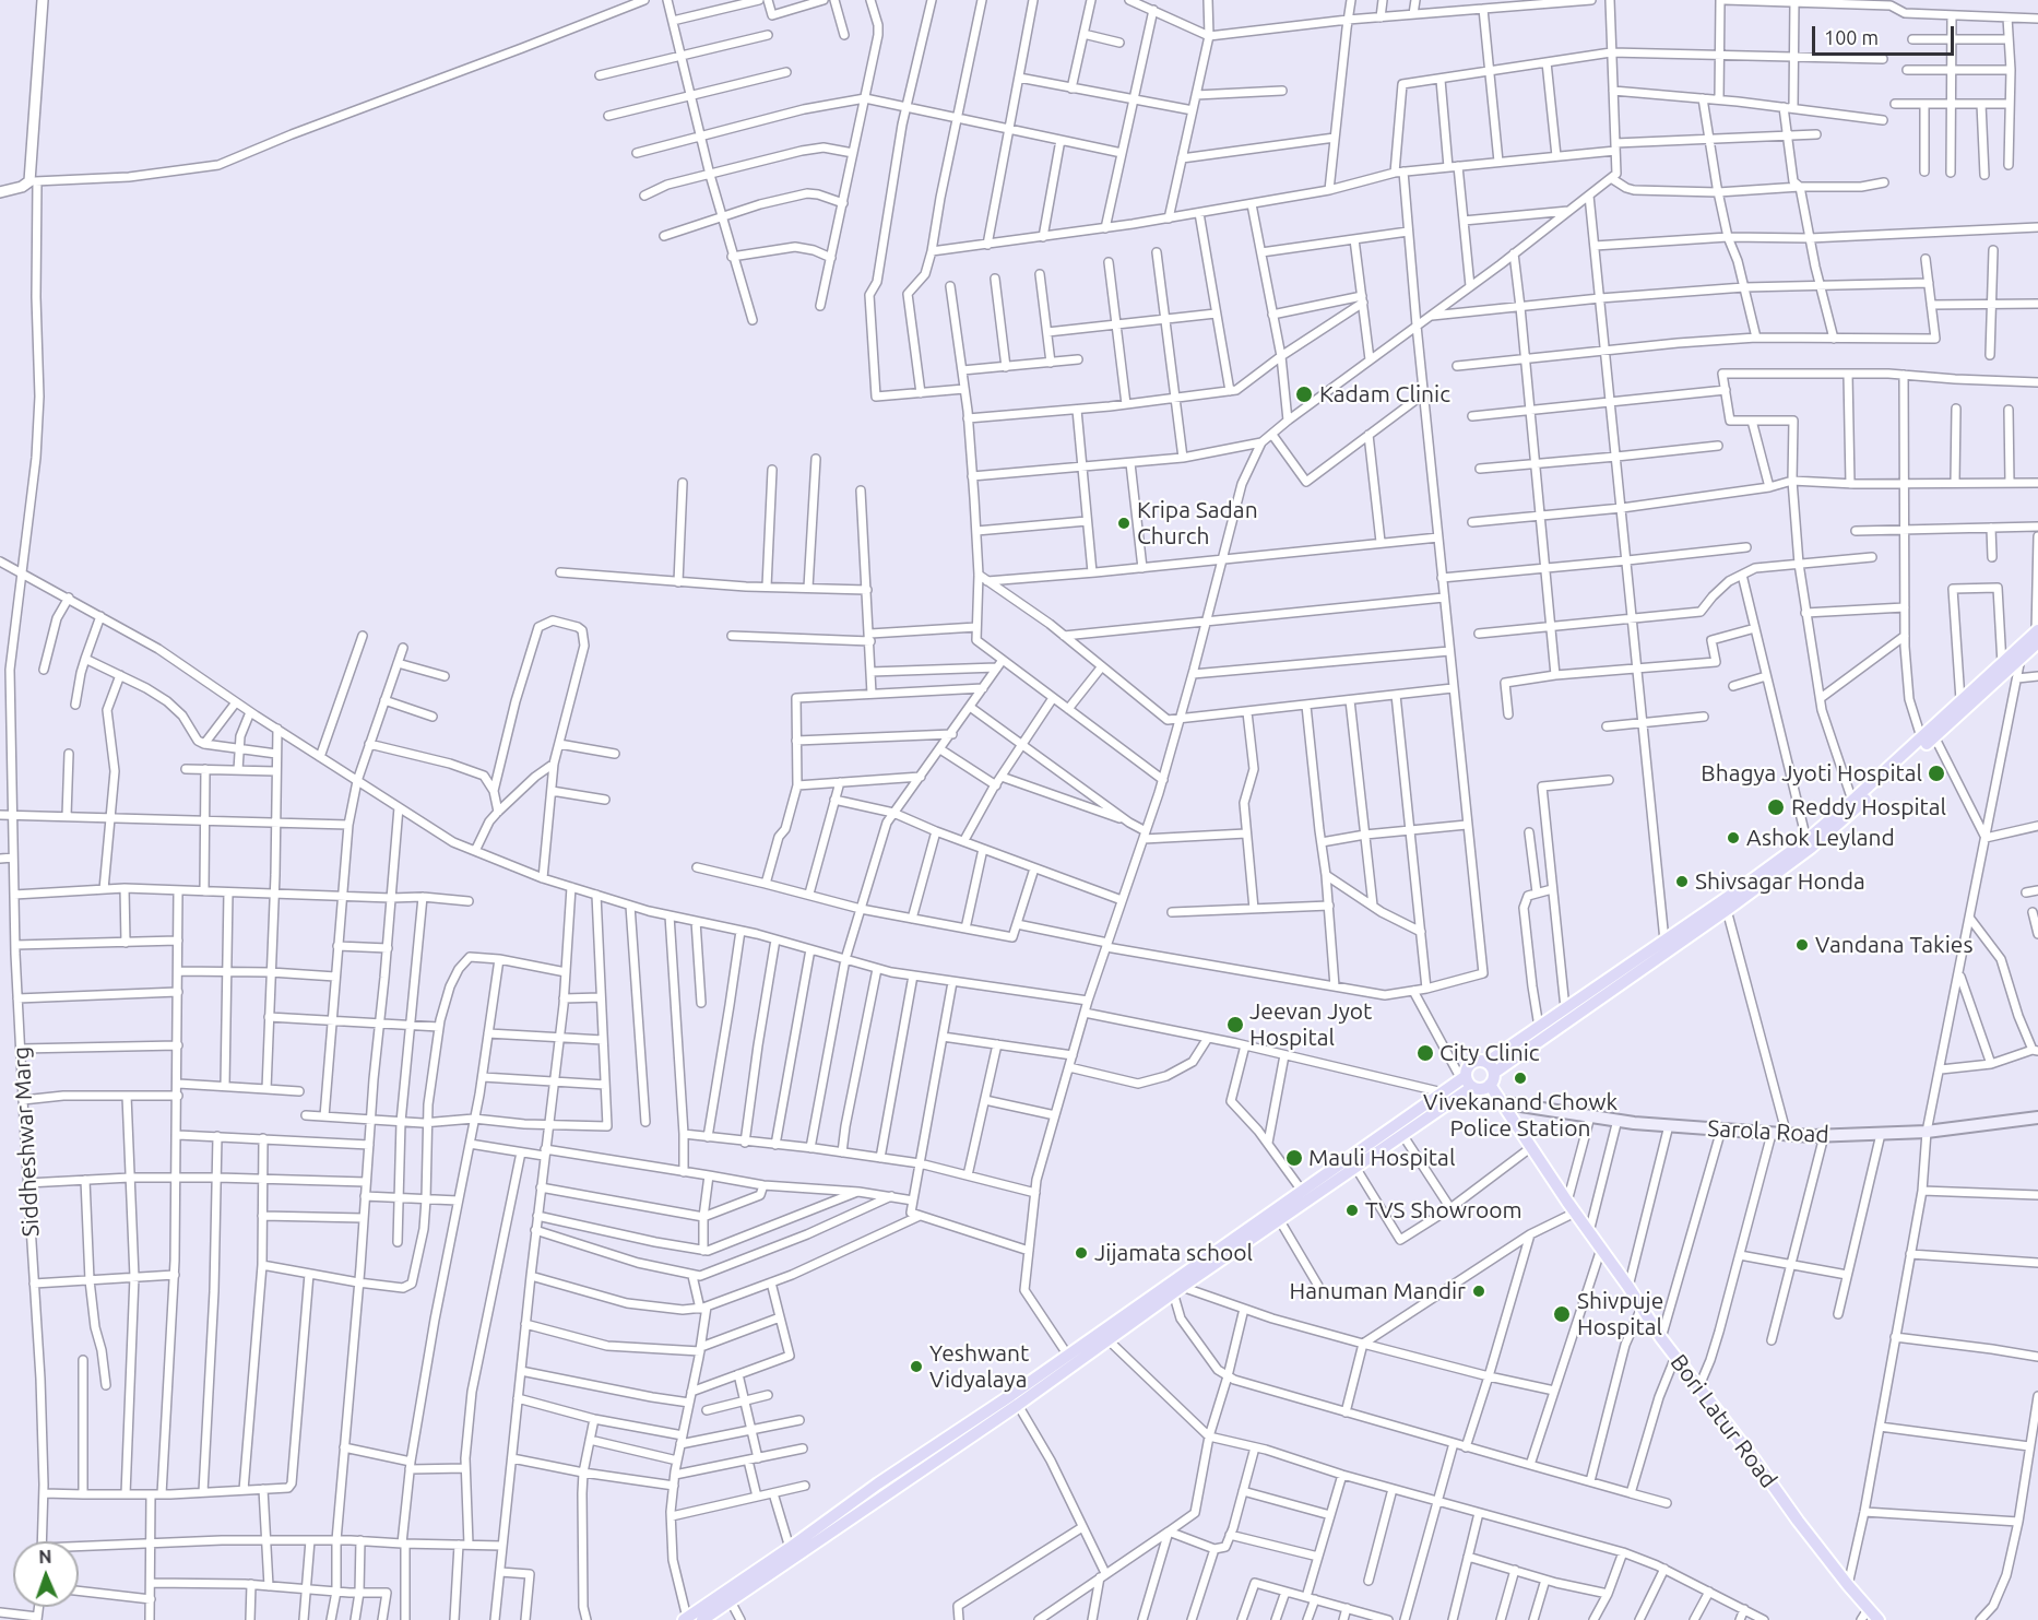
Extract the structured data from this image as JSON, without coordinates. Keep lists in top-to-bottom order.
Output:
{
  "streets": {
    "main road": ["Sarola Road", "Bori Latur Road"],
    "street": ["Siddheshwar Marg"]
  },
  "crossings": [
    ["Sarola Road", "Bori Latur Road"]
  ],
  "places": [
    "Kadam Clinic",
    "Kripa Sadan Church",
    "Bhagya Jyoti Hospital",
    "Reddy Hospital",
    "Ashok Leyland",
    "Shivsagar Honda",
    "Vandana Takies",
    "Jeevan Jyot Hospital",
    "City Clinic",
    "Vivekanand Chowk Police Station",
    "Mauli Hospital",
    "TVS Showroom",
    "Jijamata school",
    "Hanuman Mandir",
    "Shivpuje Hospital",
    "Yeshwant Vidyalaya"
  ],
  "scale_bar": "100 m",
  "north": "top"
}
